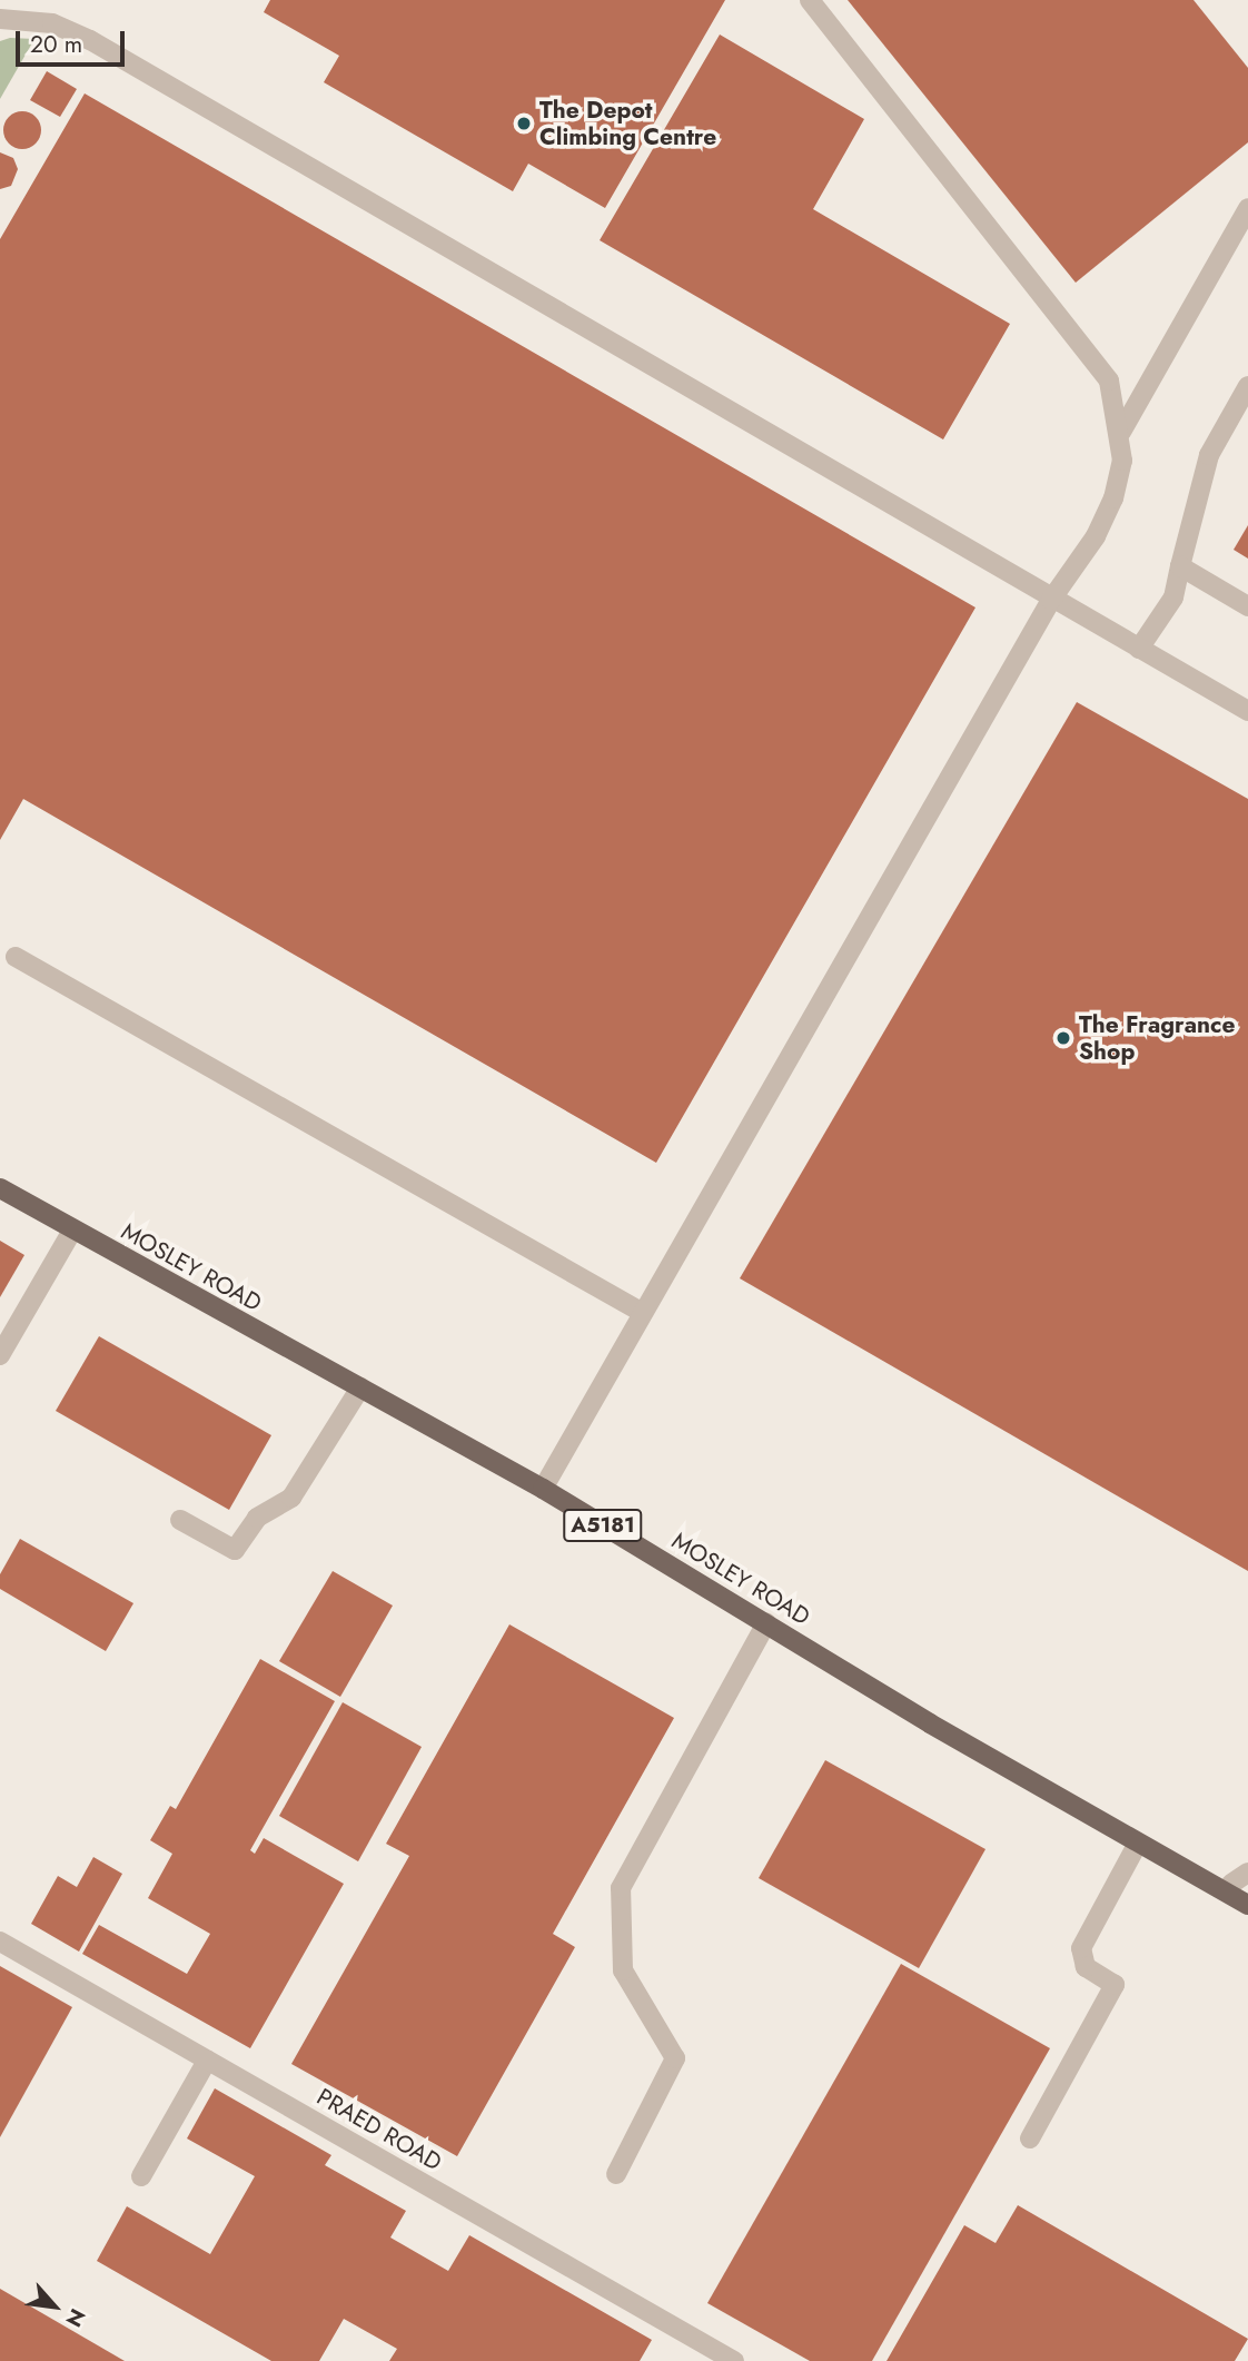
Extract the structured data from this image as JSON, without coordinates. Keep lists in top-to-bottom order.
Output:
{
  "streets": {
    "main road": ["MOSLEY ROAD", "A5181"],
    "street": ["PRAED ROAD"]
  },
  "crossings": [
    ["MOSLEY ROAD", "A5181"]
  ],
  "places": ["The Depot Climbing Centre", "The Fragrance Shop"],
  "scale_bar": "20 m",
  "north": "bottom right"
}
